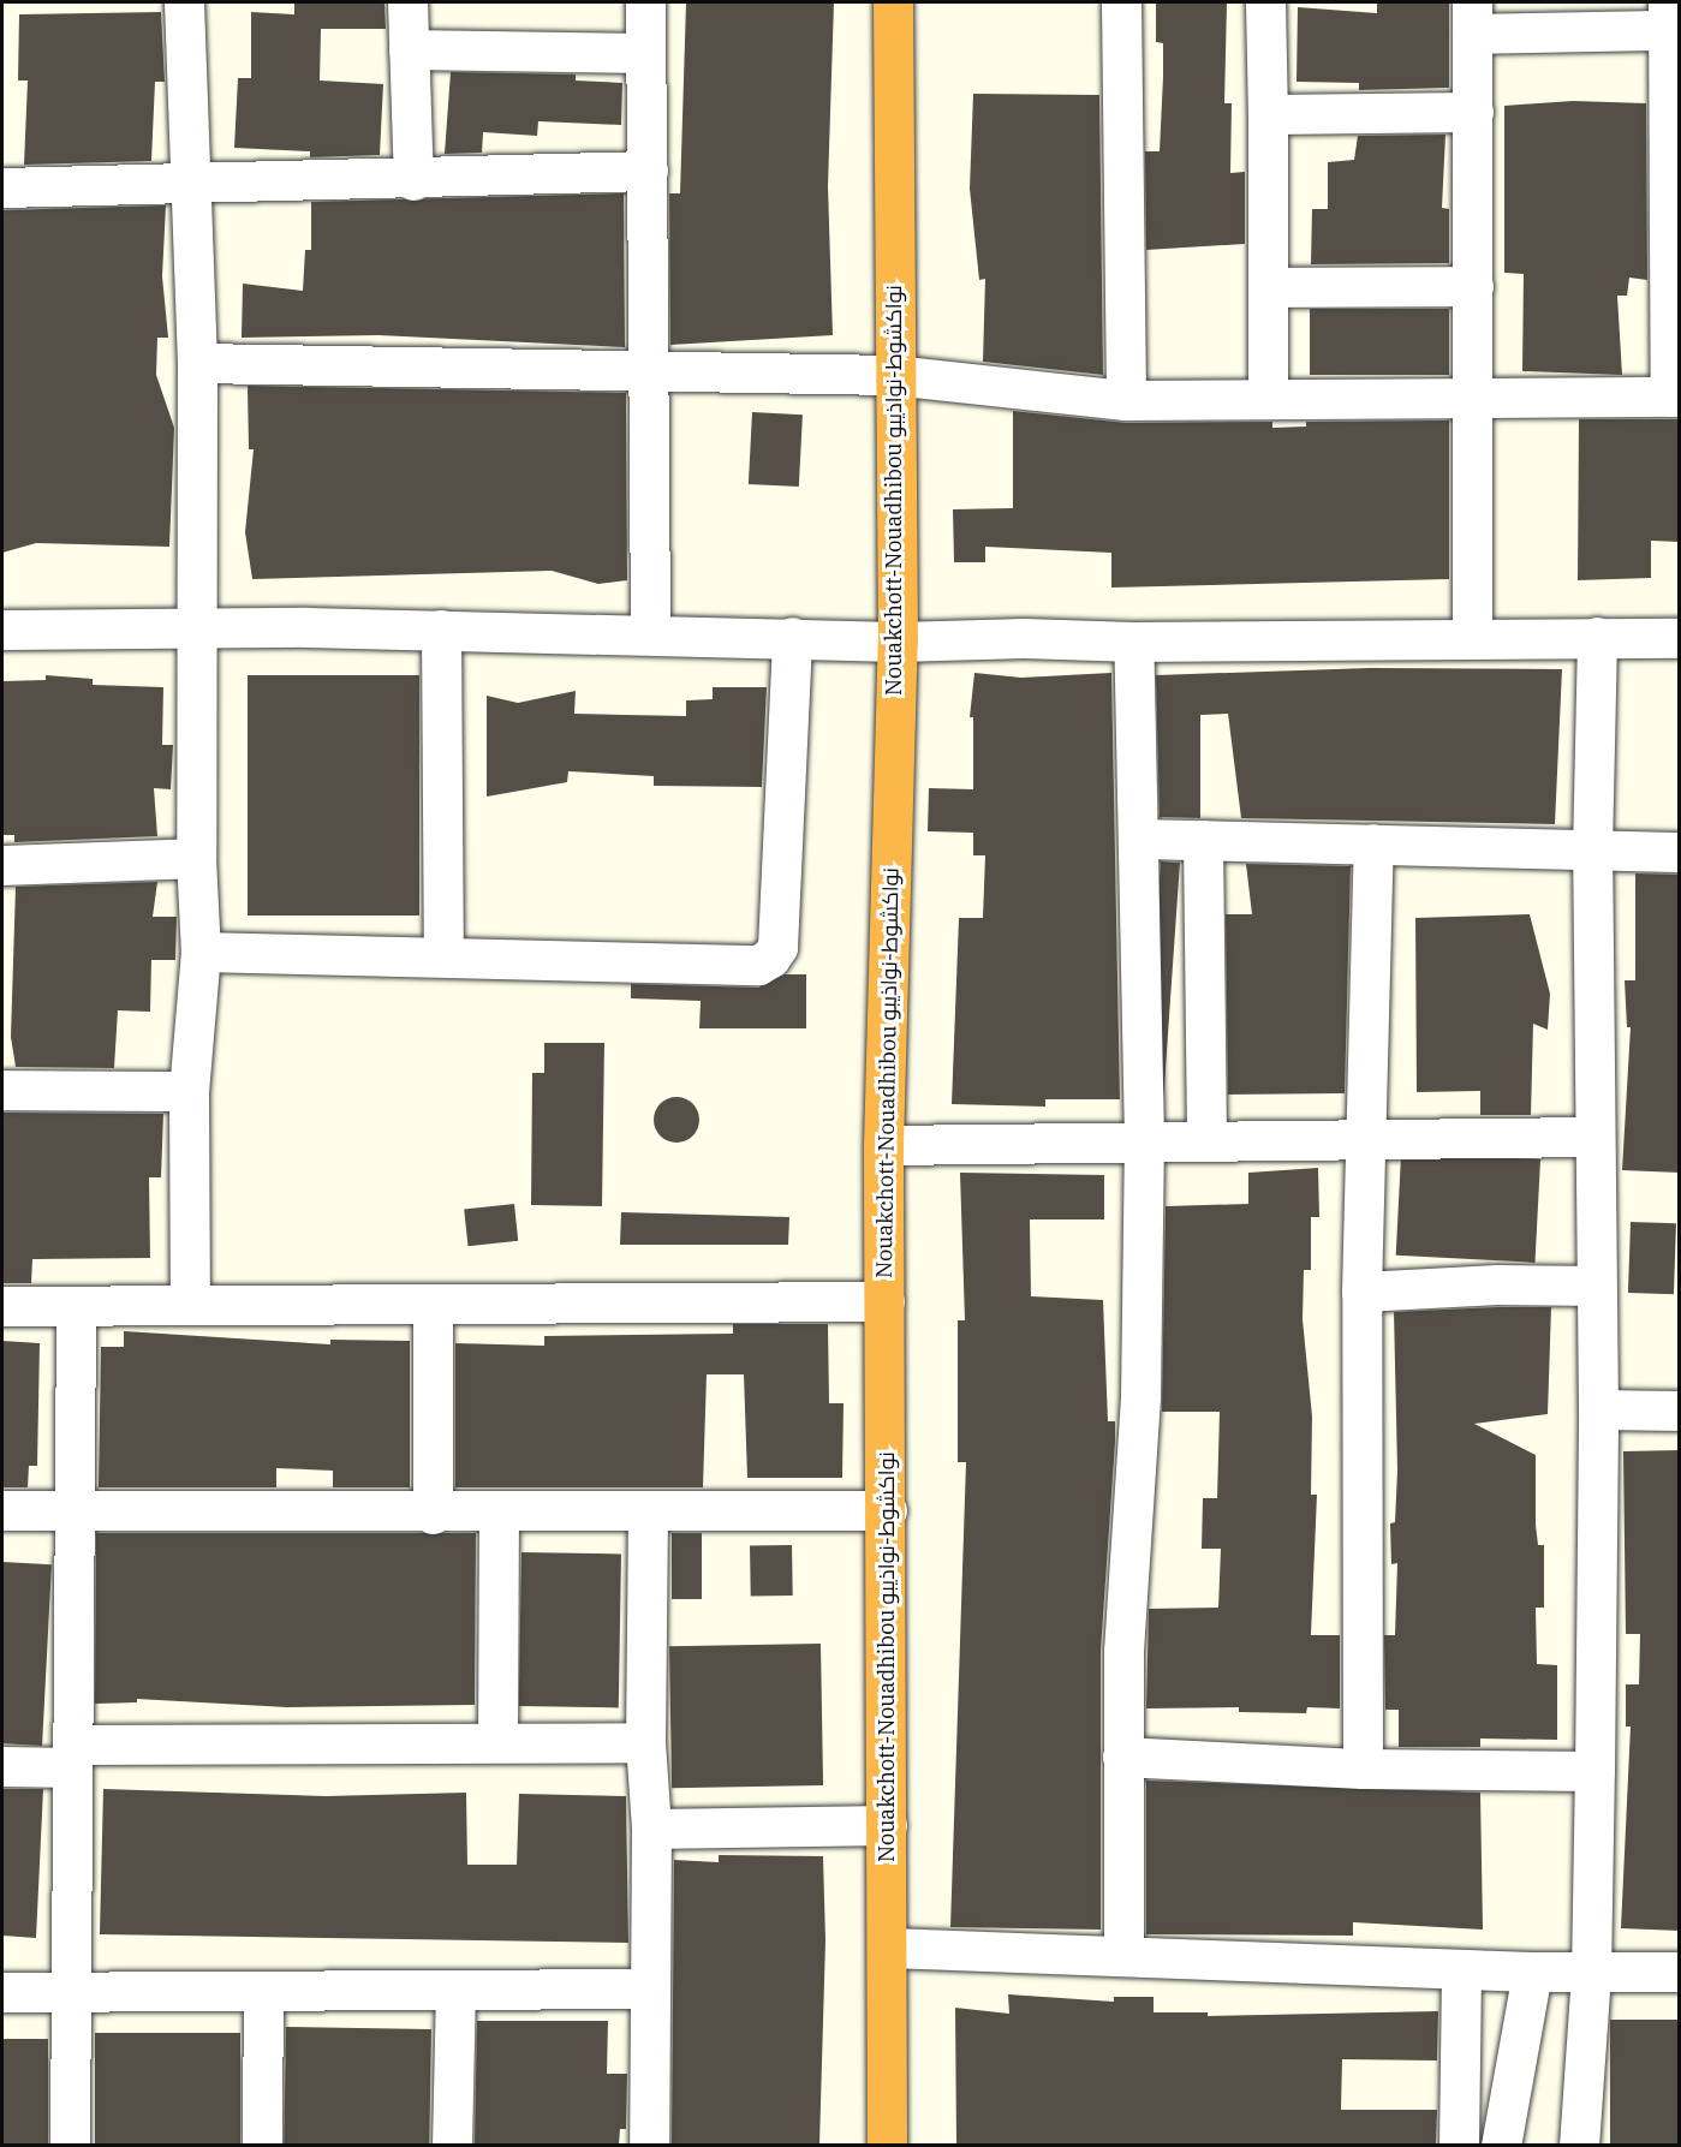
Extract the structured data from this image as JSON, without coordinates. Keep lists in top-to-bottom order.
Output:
{
  "streets": {
    "highway": ["Nouakchott-Nouadhibou نواكشوط-نواذيبو"]
  }
}
